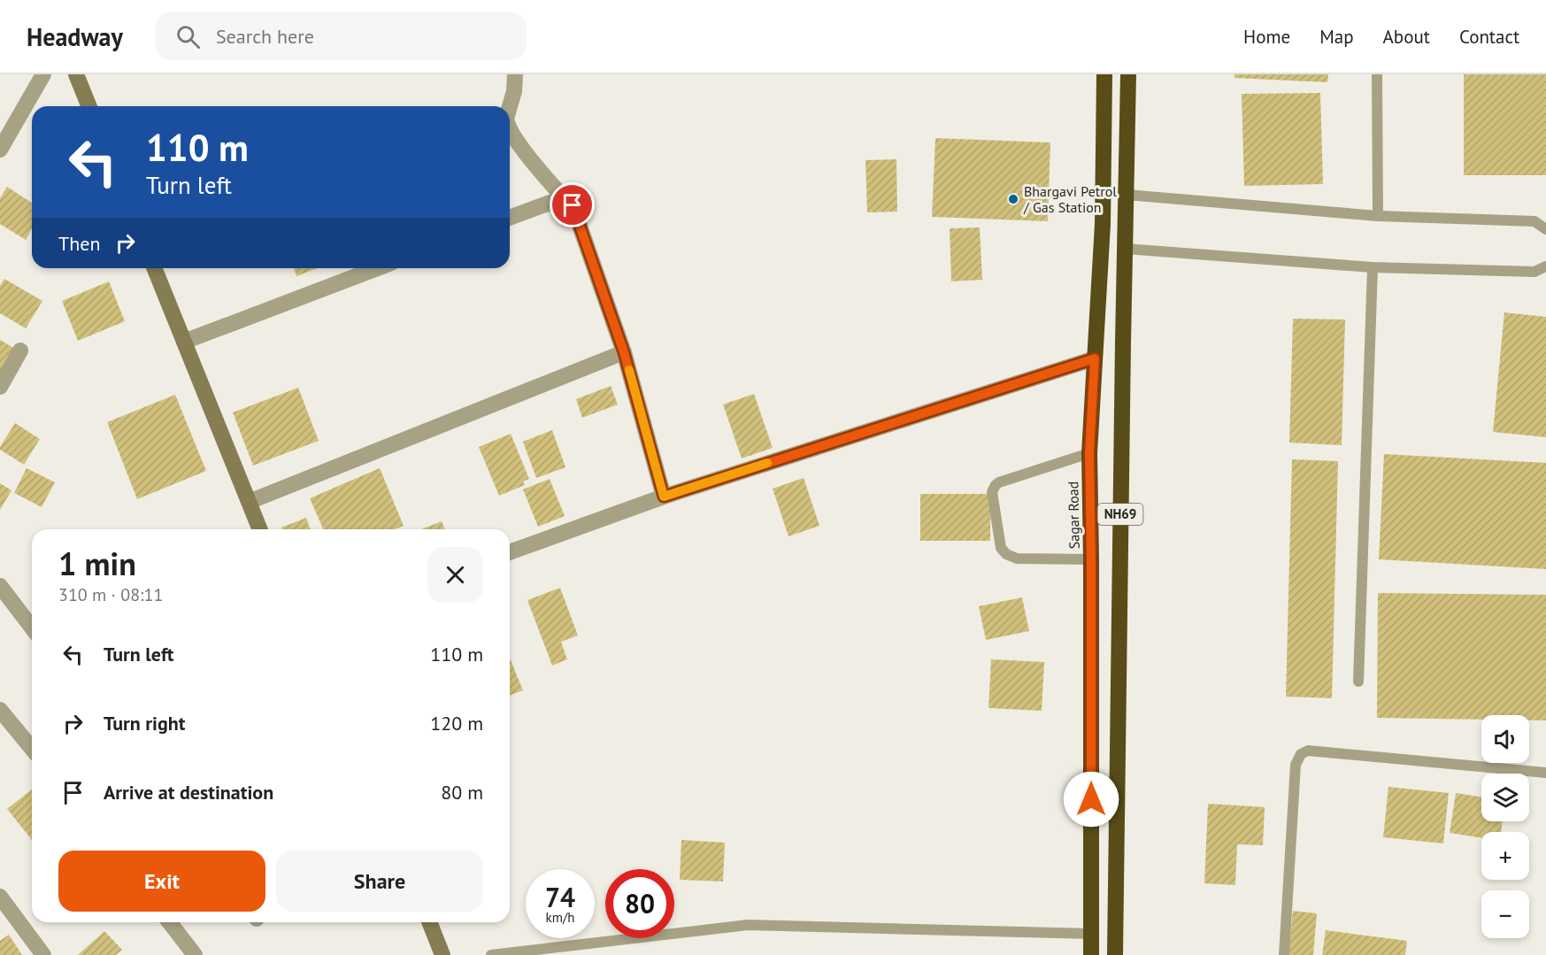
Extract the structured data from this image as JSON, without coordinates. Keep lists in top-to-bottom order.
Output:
{
  "streets": {
    "highway": ["NH69", "Sagar Road"]
  },
  "places": ["Bhargavi Petrol / Gas Station"],
  "page": {
    "header": "Headway",
    "search": "Search here",
    "nav": [
      "Home",
      "Map",
      "About",
      "Contact"
    ],
    "turn": ["110 m", "Turn left"],
    "then": "Then",
    "heading": ["1 min", "310 m · 08:11"],
    "list": [
      {
        "name": "Turn left",
        "value": "110 m"
      },
      {
        "name": "Turn right",
        "value": "120 m"
      },
      {
        "name": "Arrive at destination",
        "value": "80 m"
      }
    ],
    "map_buttons": ["+", "−"],
    "buttons": ["Exit", "Share"],
    "speed": "74 km/h",
    "limit": "80"
  }
}
